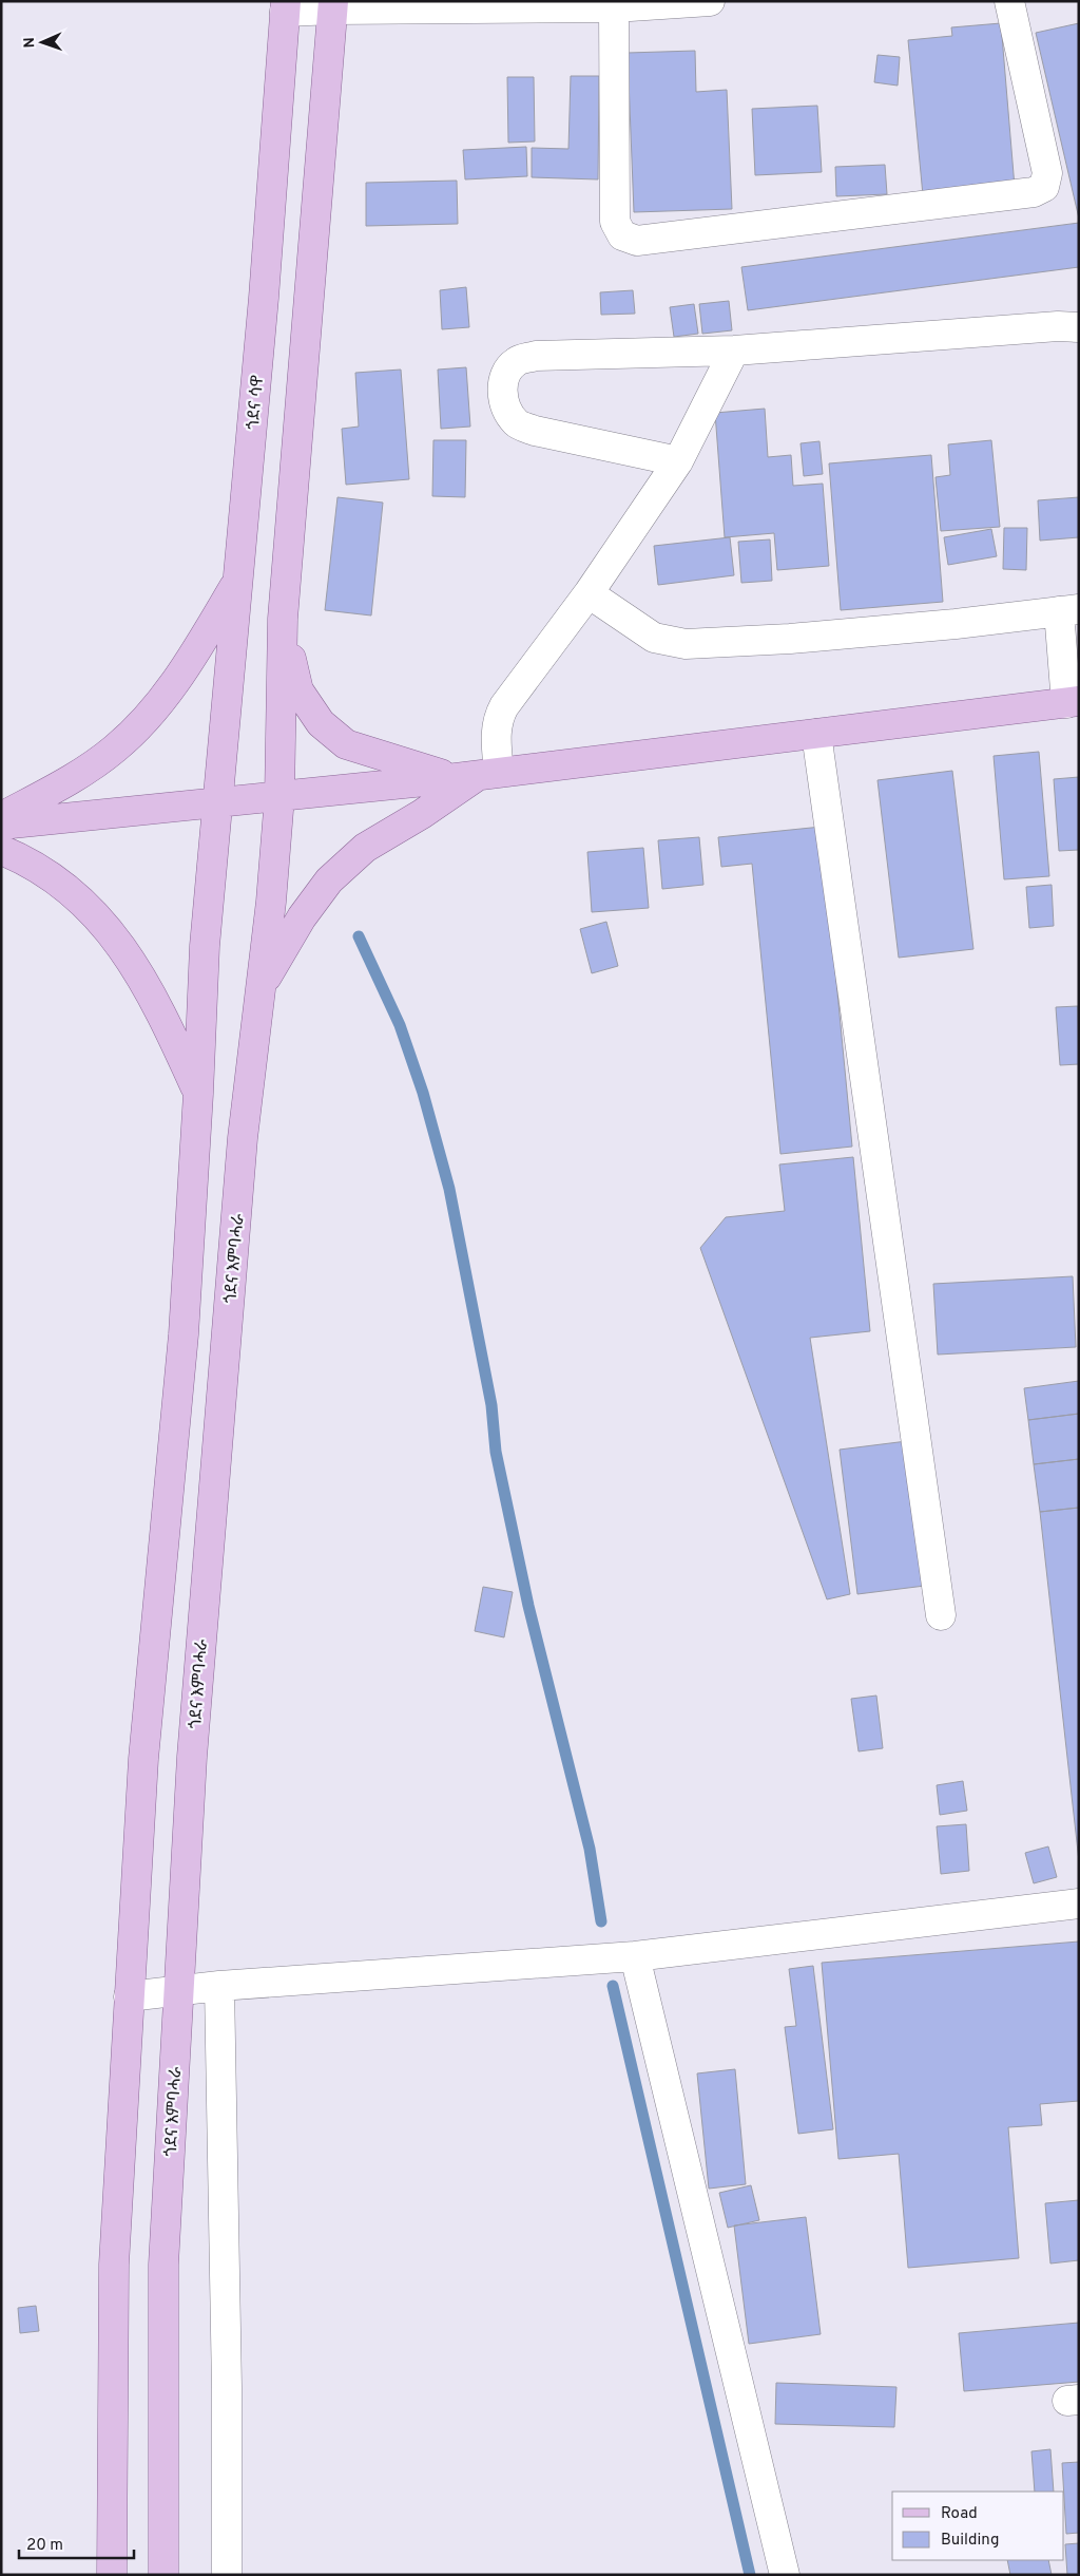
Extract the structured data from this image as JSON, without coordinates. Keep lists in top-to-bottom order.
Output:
{
  "streets": {
    "main road": ["ጎደና ሳዋ", "ጎደና እምባሓራ"]
  },
  "legend": ["Road", "Building"],
  "scale_bar": "20 m",
  "north": "left"
}
